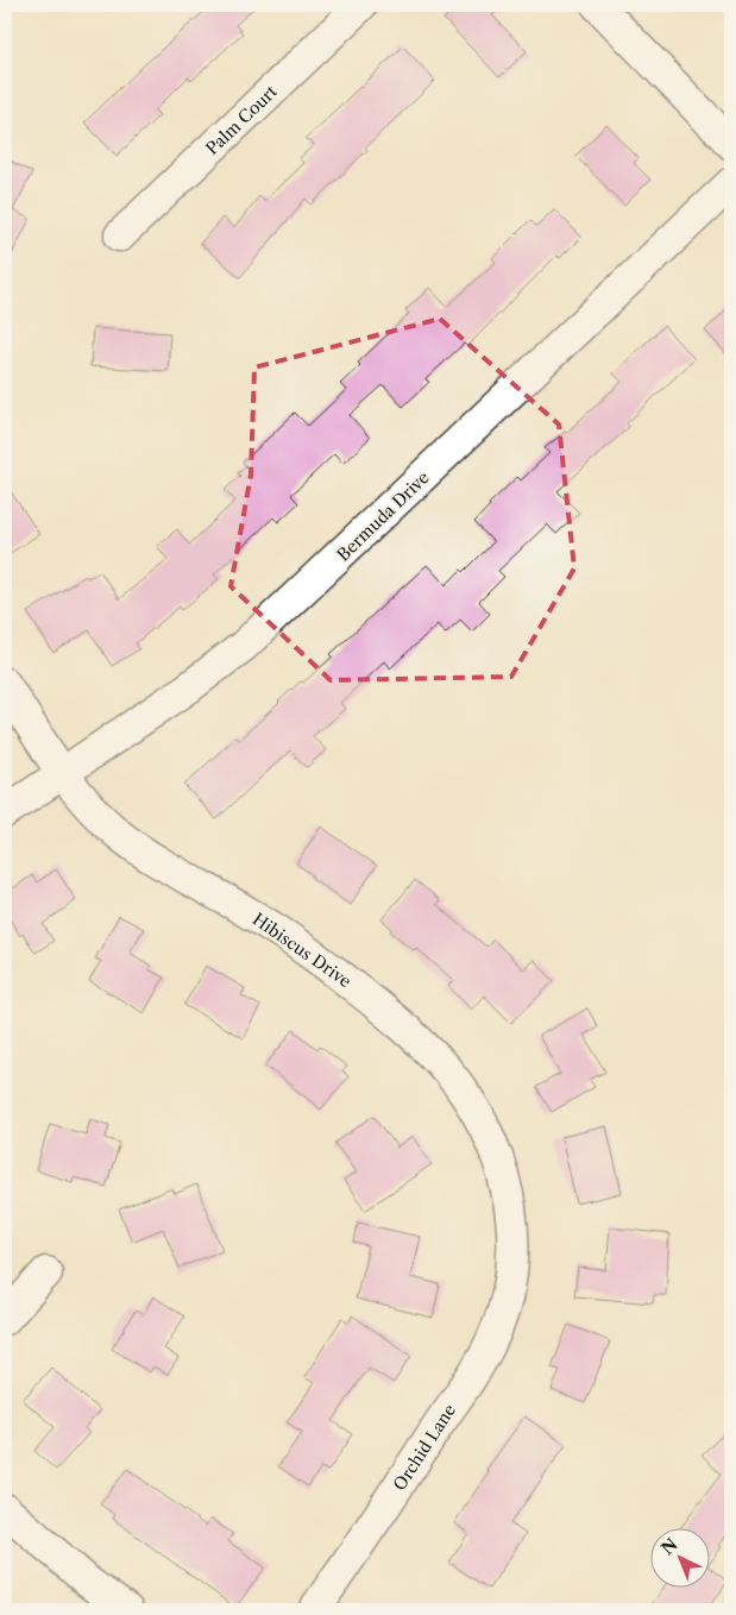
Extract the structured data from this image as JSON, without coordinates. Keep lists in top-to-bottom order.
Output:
{
  "streets": {
    "street": [
      "Palm Court",
      "Bermuda Drive",
      "Hibiscus Drive",
      "Orchid Lane"
    ]
  },
  "crossings": [
    ["Bermuda Drive", "Hibiscus Drive"],
    ["Hibiscus Drive", "Orchid Lane"]
  ],
  "north": "top left"
}
